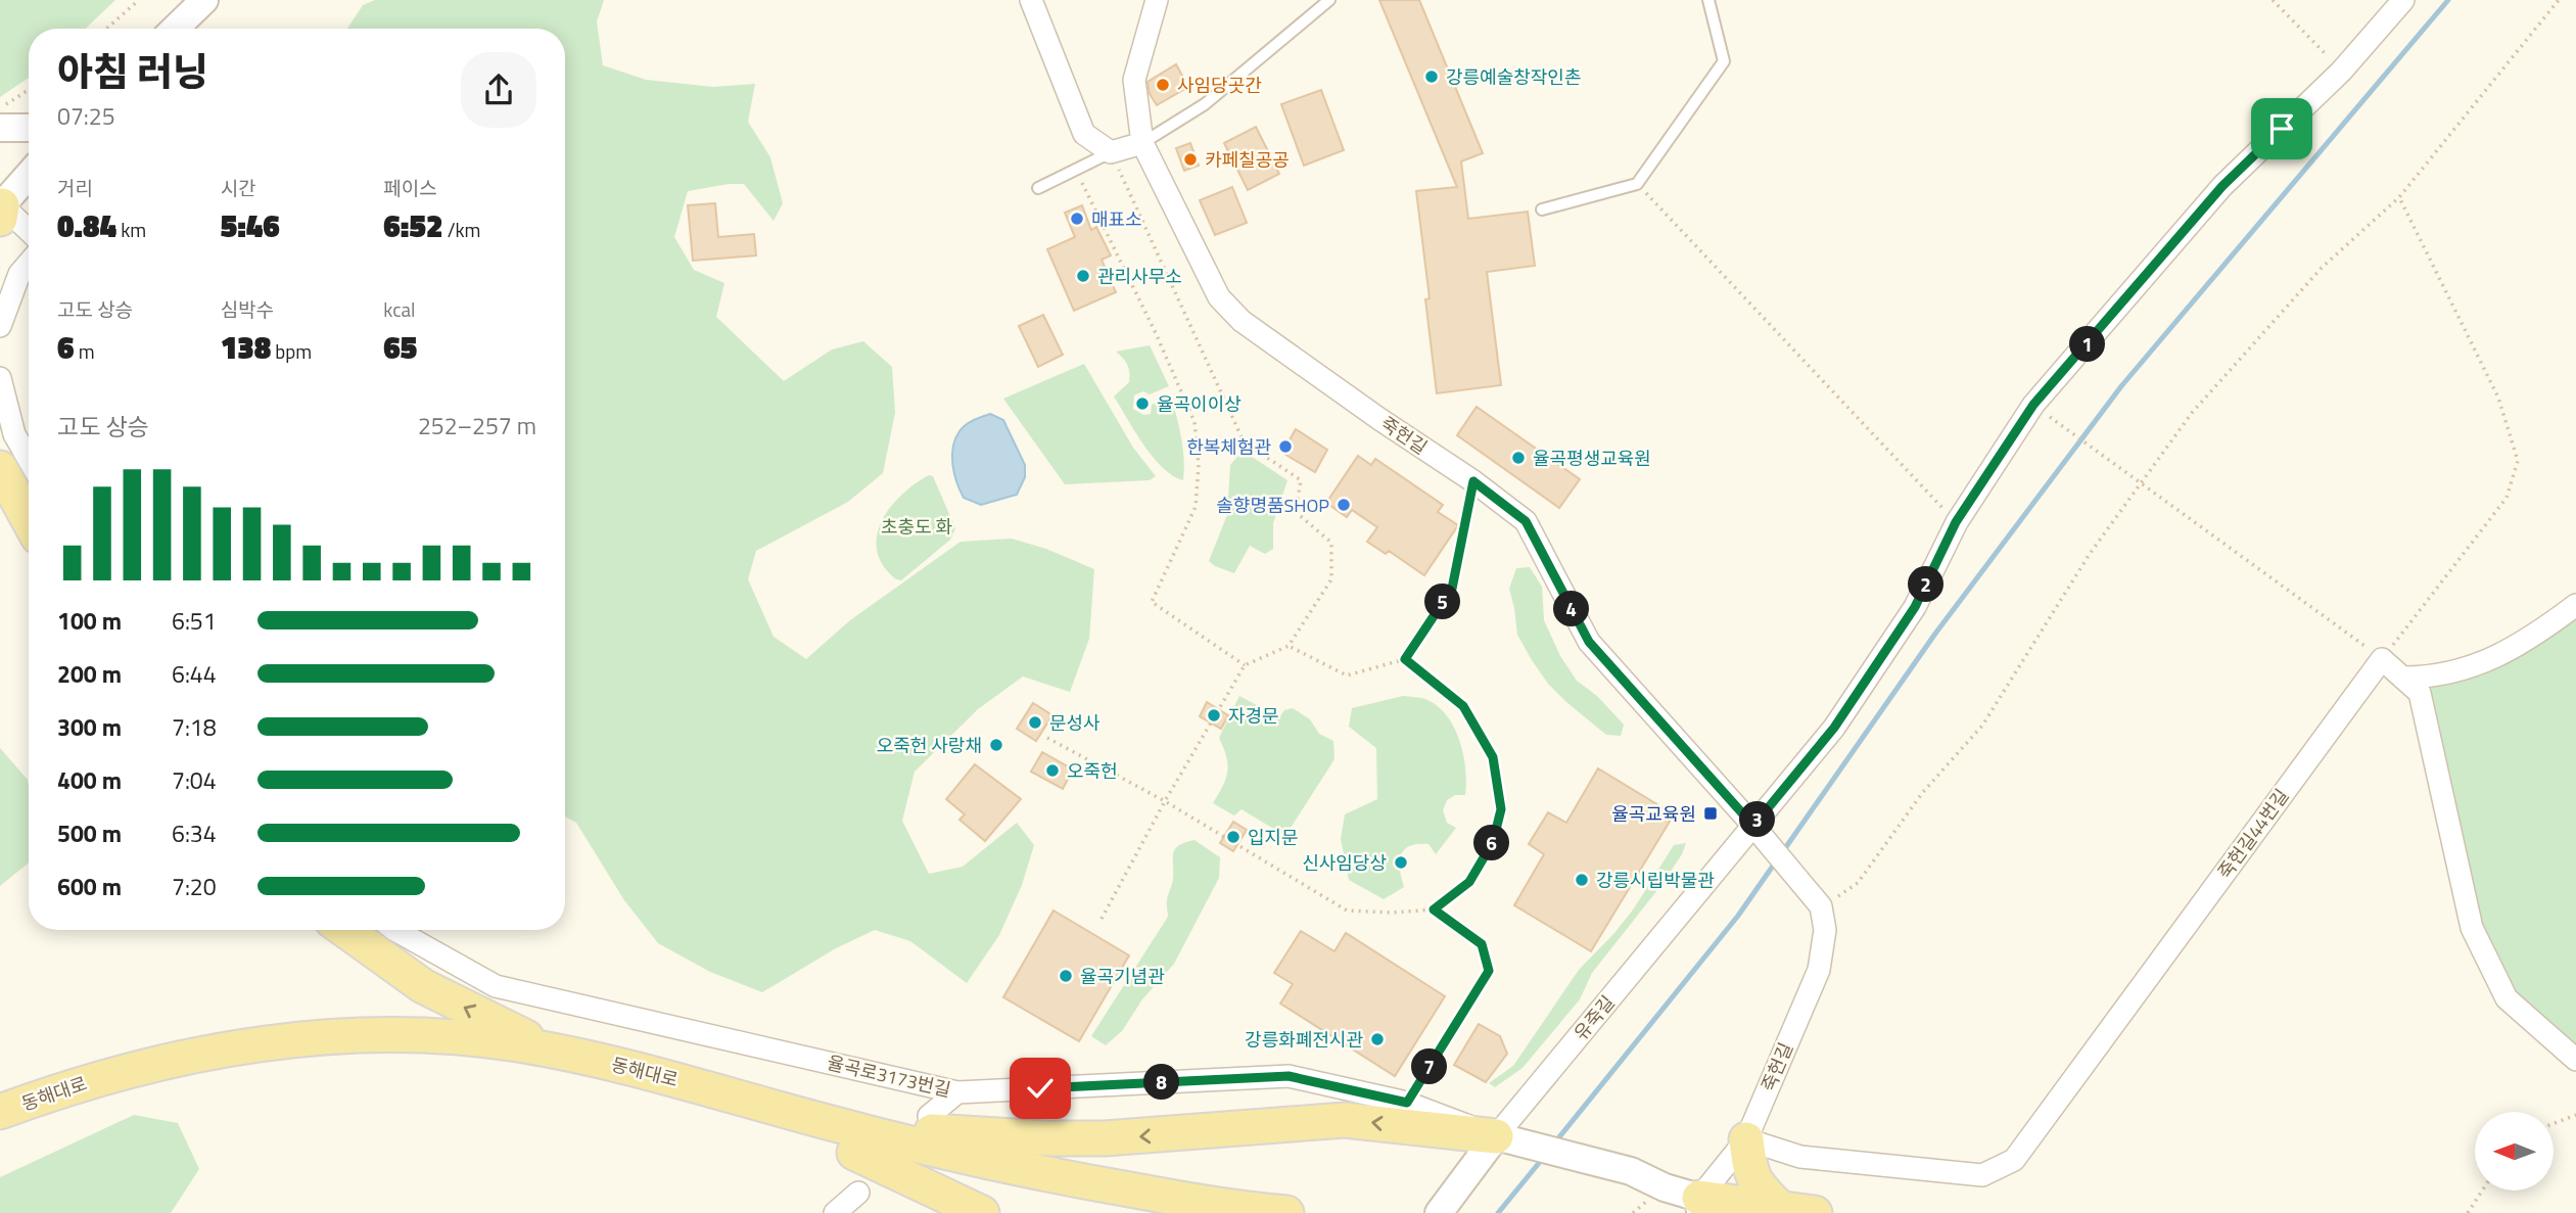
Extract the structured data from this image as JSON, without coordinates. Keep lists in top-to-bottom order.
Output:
{
  "streets": {
    "main road": ["동해대로"],
    "street": [
      "죽헌길",
      "죽헌길44번길",
      "유죽길",
      "율곡로3173번길"
    ]
  },
  "crossings": [
    ["죽헌길", "죽헌길44번길"],
    ["죽헌길", "유죽길"],
    ["유죽길", "율곡로3173번길"]
  ],
  "parks": ["초충도 화"],
  "places": {
    "other": [
      "강릉예술창작인촌",
      "사임당곳간",
      "카페칠공공",
      "매표소",
      "관리사무소",
      "율곡이이상",
      "한복체험관",
      "율곡평생교육원",
      "솔향명품SHOP",
      "자경문",
      "문성사",
      "오죽헌 사랑채",
      "오죽헌",
      "입지문",
      "신사임당상",
      "강릉시립박물관",
      "율곡기념관",
      "강릉화폐전시관"
    ],
    "transit": ["율곡교육원"]
  },
  "north": "left",
  "page": {
    "heading": ["아침 러닝", "07:25"],
    "stats": [
      ["거리", "0.84 km"],
      ["시간", "5:46"],
      ["페이스", "6:52 /km"],
      ["고도 상승", "6 m"],
      ["심박수", "138 bpm"],
      ["kcal", "65"]
    ],
    "pins": [
      "1",
      "2",
      "5",
      "4",
      "3",
      "6",
      "7",
      "8"
    ],
    "chart": ["고도 상승", "252–257 m"],
    "list": [
      {
        "name": "100 m",
        "note": "6:51"
      },
      {
        "name": "200 m",
        "note": "6:44"
      },
      {
        "name": "300 m",
        "note": "7:18"
      },
      {
        "name": "400 m",
        "note": "7:04"
      },
      {
        "name": "500 m",
        "note": "6:34"
      },
      {
        "name": "600 m",
        "note": "7:20"
      }
    ]
  }
}
